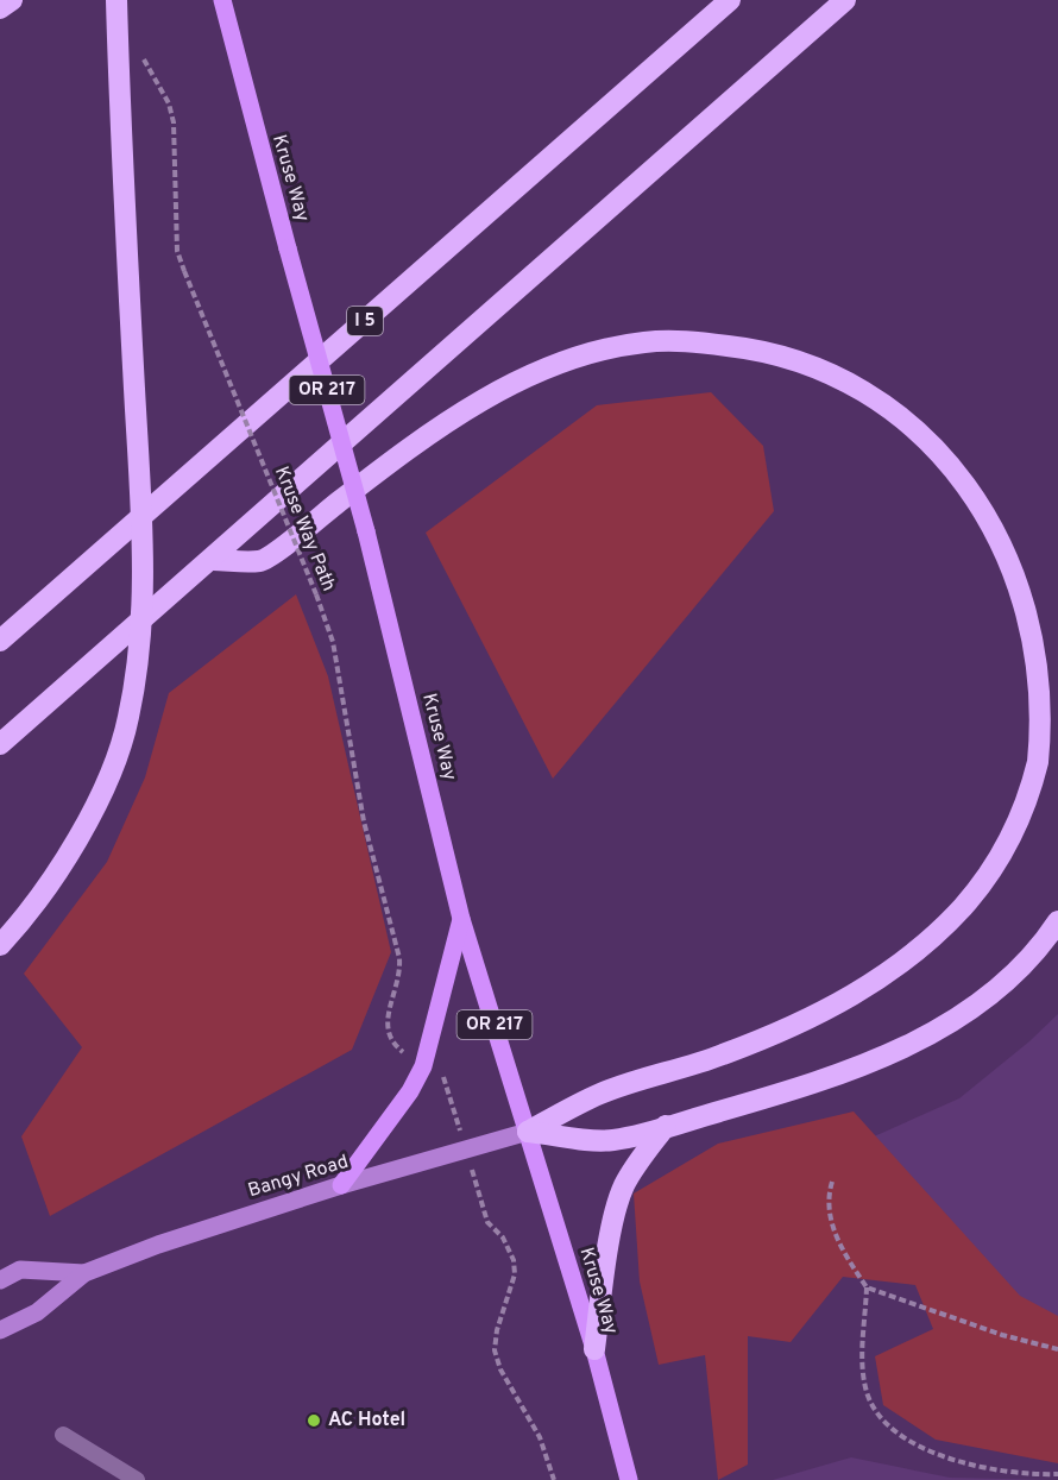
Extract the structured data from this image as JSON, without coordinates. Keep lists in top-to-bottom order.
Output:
{
  "streets": {
    "highway": ["I 5"],
    "main road": ["Kruse Way", "OR 217", "Bangy Road"],
    "path": ["Kruse Way Path"]
  },
  "crossings": [
    ["Kruse Way", "Bangy Road"]
  ],
  "places": ["AC Hotel"]
}
